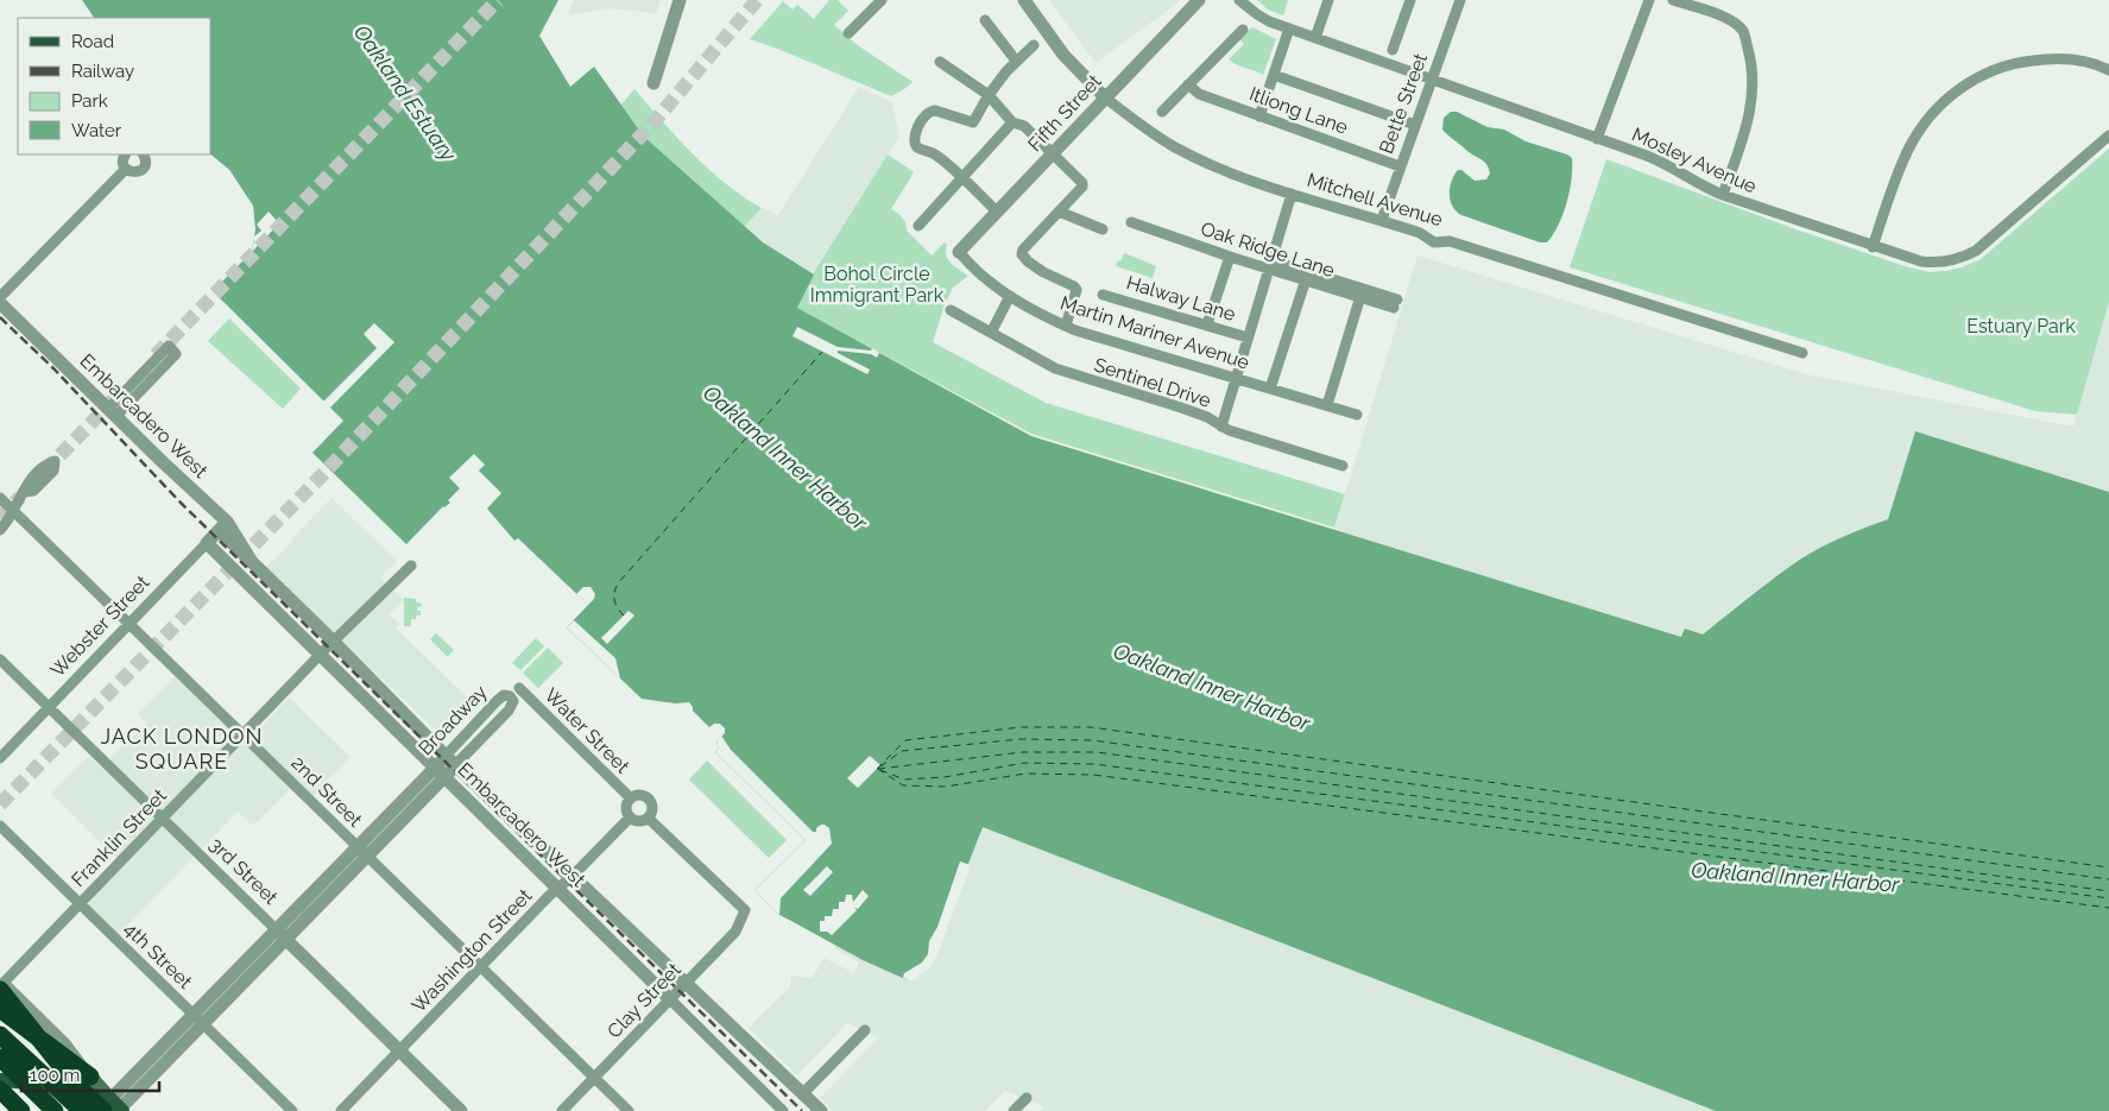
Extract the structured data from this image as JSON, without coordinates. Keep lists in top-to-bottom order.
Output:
{
  "streets": {
    "main road": ["Broadway"],
    "street": [
      "Bette Street",
      "Itliong Lane",
      "Fifth Street",
      "Mosley Avenue",
      "Mitchell Avenue",
      "Oak Ridge Lane",
      "Halway Lane",
      "Martin Mariner Avenue",
      "Sentinel Drive",
      "Embarcadero West",
      "Webster Street",
      "Water Street",
      "2nd Street",
      "Franklin Street",
      "3rd Street",
      "Washington Street",
      "4th Street",
      "Clay Street"
    ]
  },
  "crossings": [
    ["Bette Street", "Itliong Lane"],
    ["Bette Street", "Mosley Avenue"],
    ["Bette Street", "Mitchell Avenue"],
    ["Fifth Street", "Mitchell Avenue"],
    ["Fifth Street", "Martin Mariner Avenue"],
    ["Embarcadero West", "Webster Street"],
    ["Embarcadero West", "Broadway"],
    ["Embarcadero West", "Franklin Street"],
    ["Embarcadero West", "Washington Street"],
    ["Embarcadero West", "Clay Street"],
    ["Webster Street", "2nd Street"],
    ["Webster Street", "3rd Street"],
    ["Broadway", "2nd Street"],
    ["Broadway", "3rd Street"],
    ["Broadway", "4th Street"],
    ["Water Street", "Washington Street"],
    ["Water Street", "Clay Street"],
    ["2nd Street", "Franklin Street"],
    ["2nd Street", "Washington Street"],
    ["2nd Street", "Clay Street"],
    ["Franklin Street", "3rd Street"],
    ["Franklin Street", "4th Street"],
    ["3rd Street", "Washington Street"],
    ["Washington Street", "Clay Street"]
  ],
  "districts": ["JACK LONDON SQUARE"],
  "water": ["Oakland Estuary", "Oakland Inner Harbor"],
  "parks": ["Bohol Circle Immigrant Park", "Estuary Park"],
  "legend": [
    "Road",
    "Railway",
    "Park",
    "Water"
  ],
  "scale_bar": "100 m"
}
